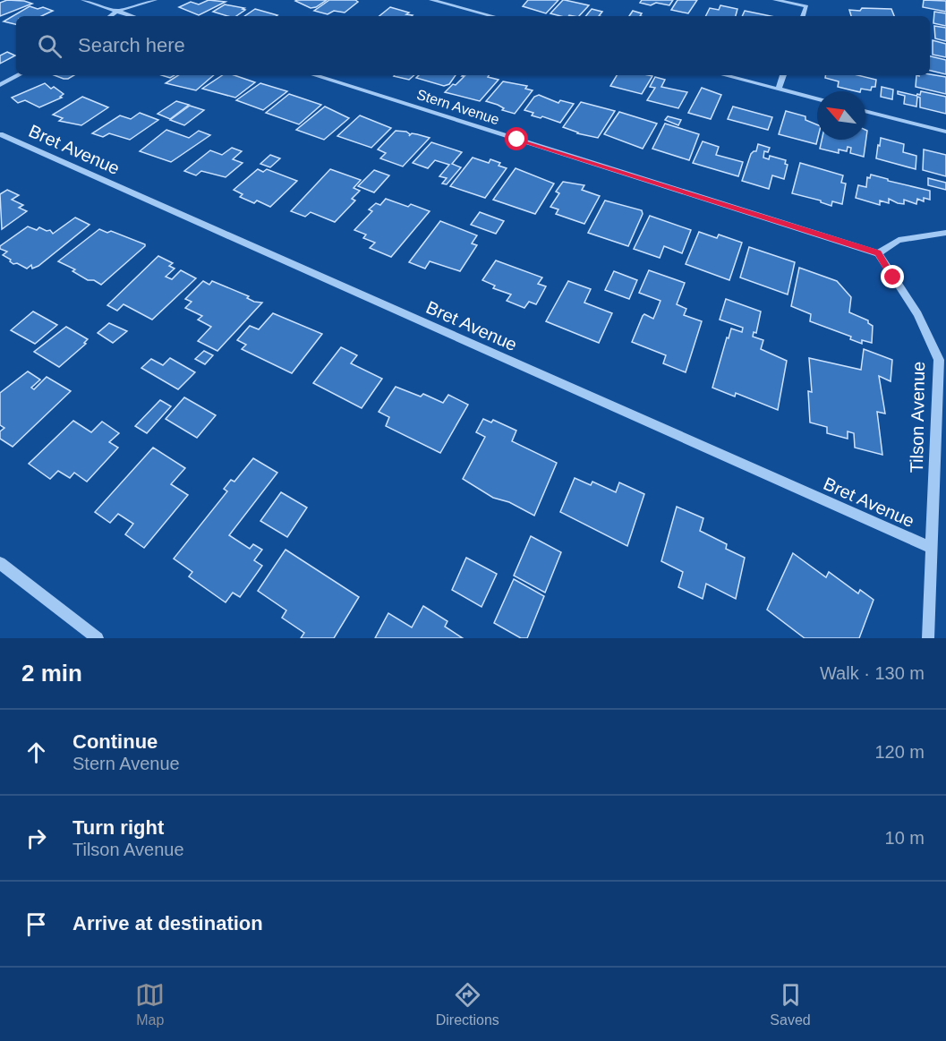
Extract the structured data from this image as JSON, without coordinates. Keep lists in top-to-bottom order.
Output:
{
  "streets": {
    "street": ["Stern Avenue", "Bret Avenue", "Tilson Avenue"]
  },
  "crossings": [
    ["Stern Avenue", "Tilson Avenue"],
    ["Bret Avenue", "Tilson Avenue"]
  ],
  "north": "top left",
  "page": {
    "search": "Search here",
    "heading": ["2 min", "Walk · 130 m"],
    "list": [
      ["Continue", "Stern Avenue", "120 m"],
      ["Turn right", "Tilson Avenue", "10 m"],
      "Arrive at destination"
    ],
    "nav": ["Map", "Directions", "Saved"]
  }
}
